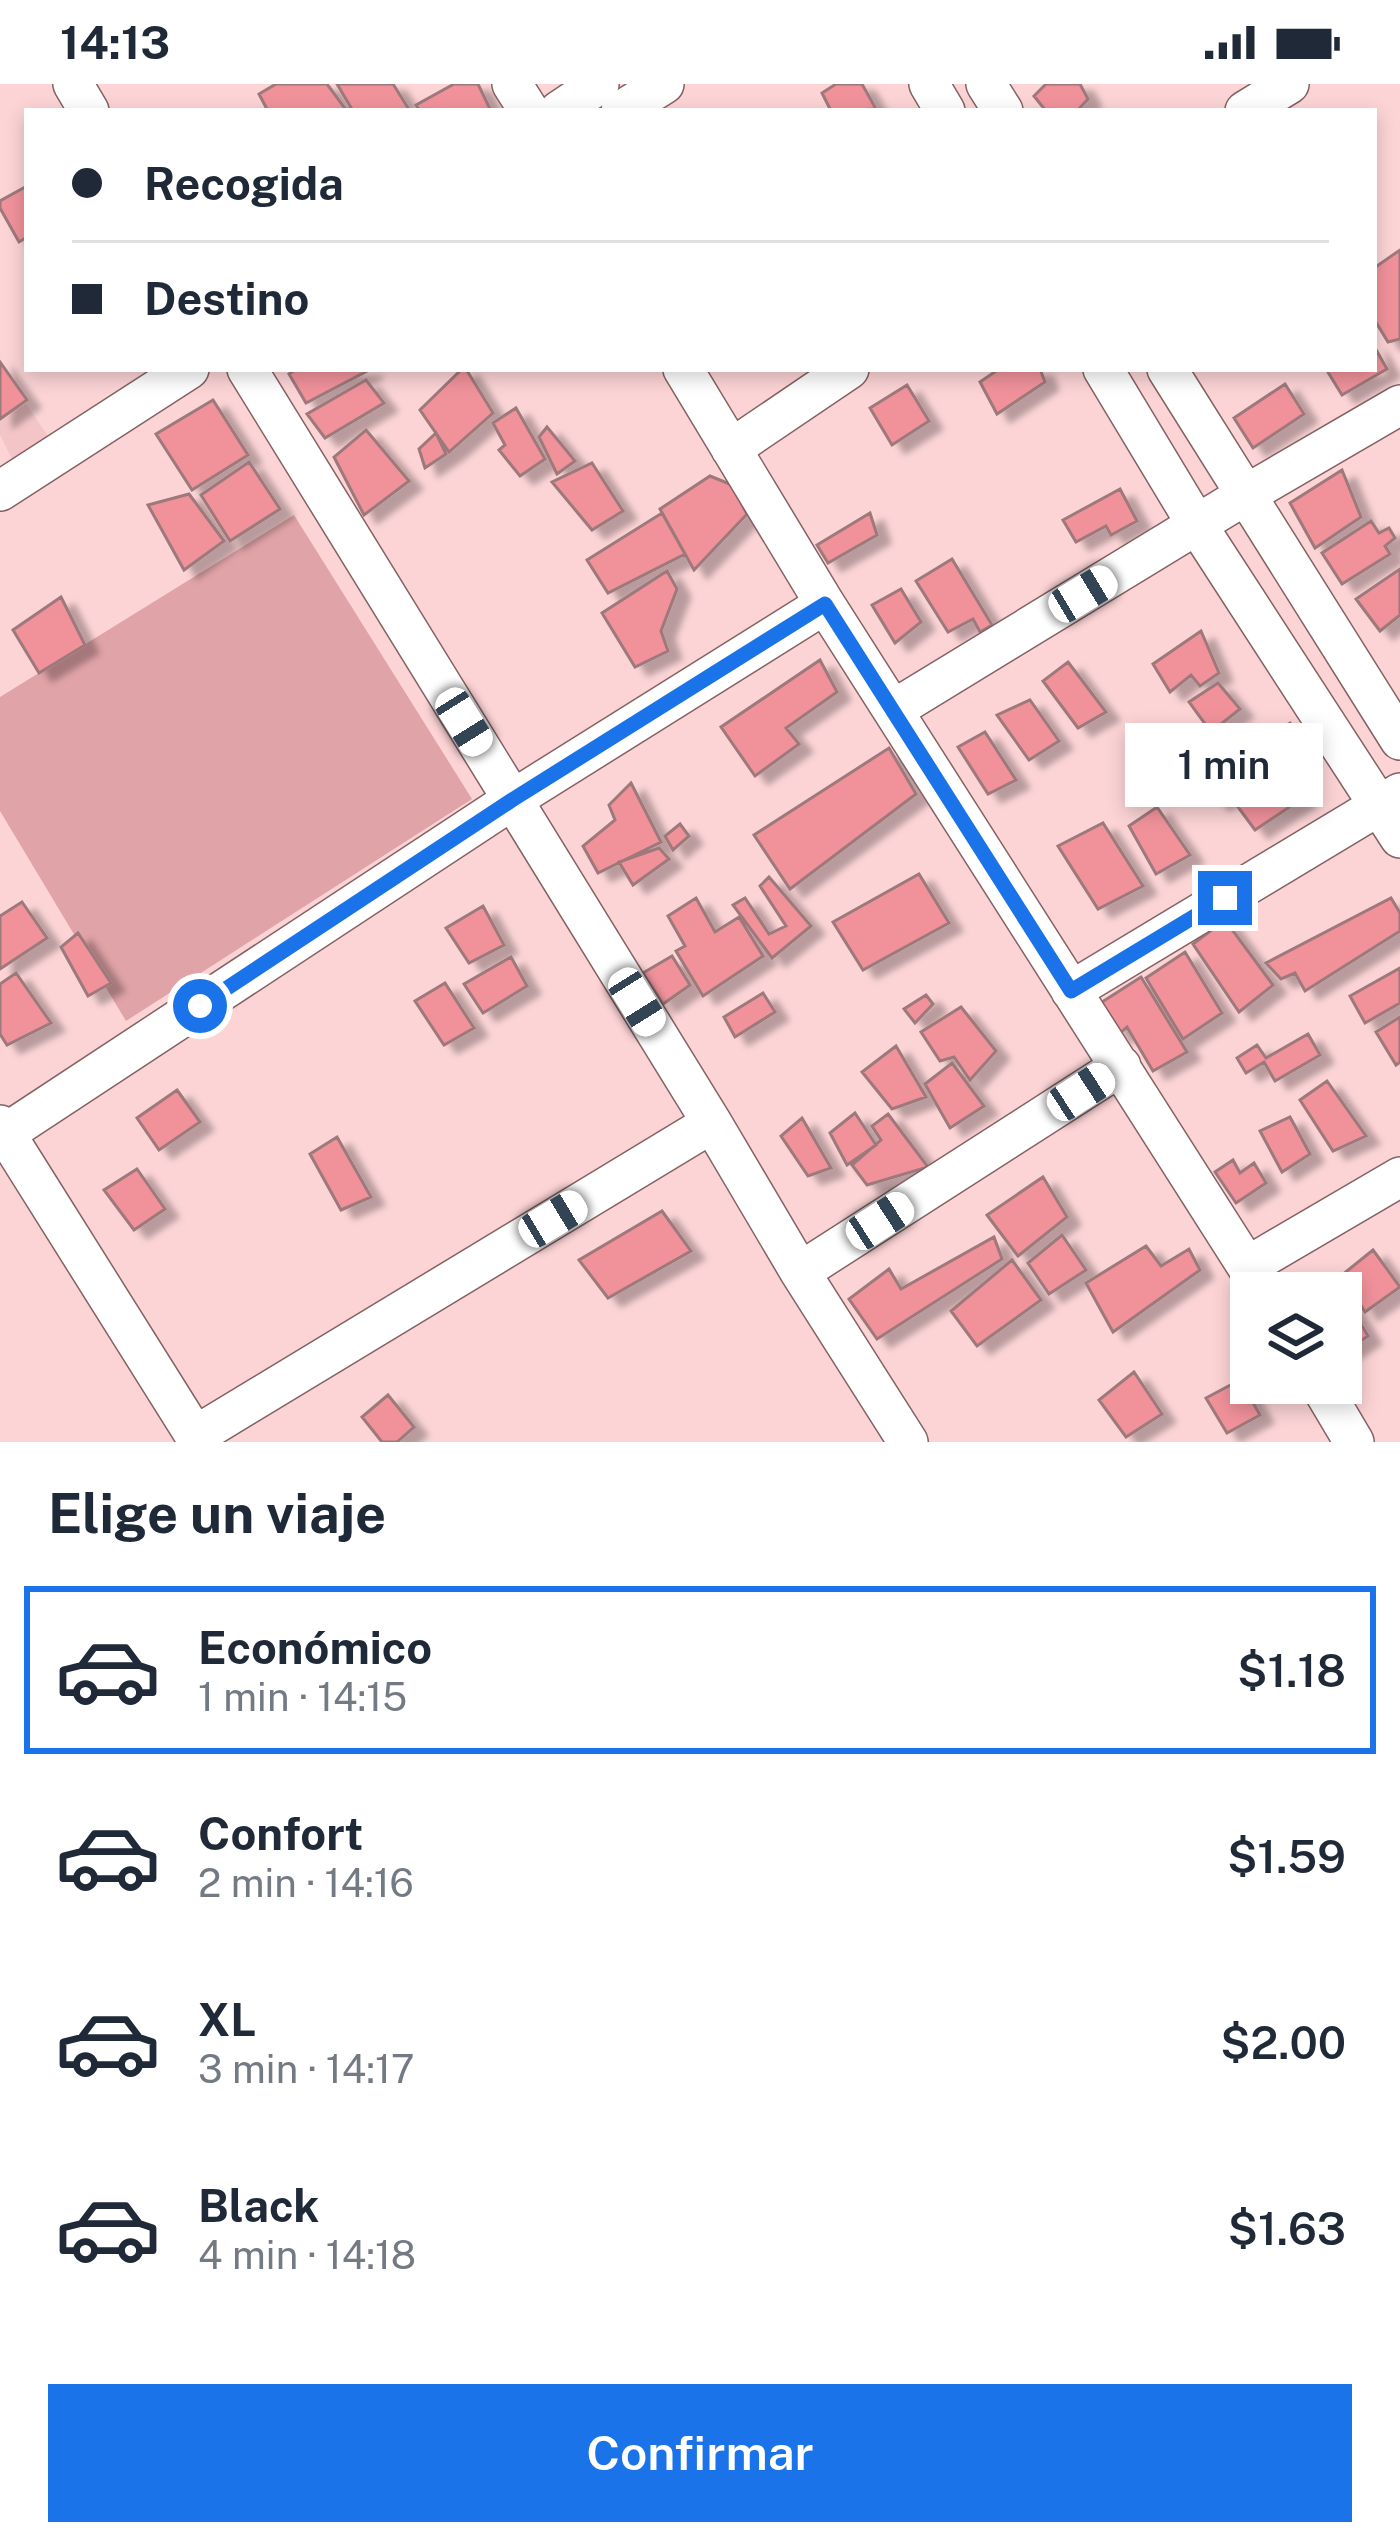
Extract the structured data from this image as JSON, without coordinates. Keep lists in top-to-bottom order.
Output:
{
  "page": {
    "status": "14:13",
    "banner": ["Recogida", "Destino"],
    "bubble": "1 min",
    "heading": "Elige un viaje",
    "list": [
      {
        "name": "Económico",
        "note": "1 min · 14:15",
        "value": "$1.18"
      },
      {
        "name": "Confort",
        "note": "2 min · 14:16",
        "value": "$1.59"
      },
      {
        "name": "XL",
        "note": "3 min · 14:17",
        "value": "$2.00"
      },
      {
        "name": "Black",
        "note": "4 min · 14:18",
        "value": "$1.63"
      }
    ],
    "buttons": "Confirmar"
  }
}
